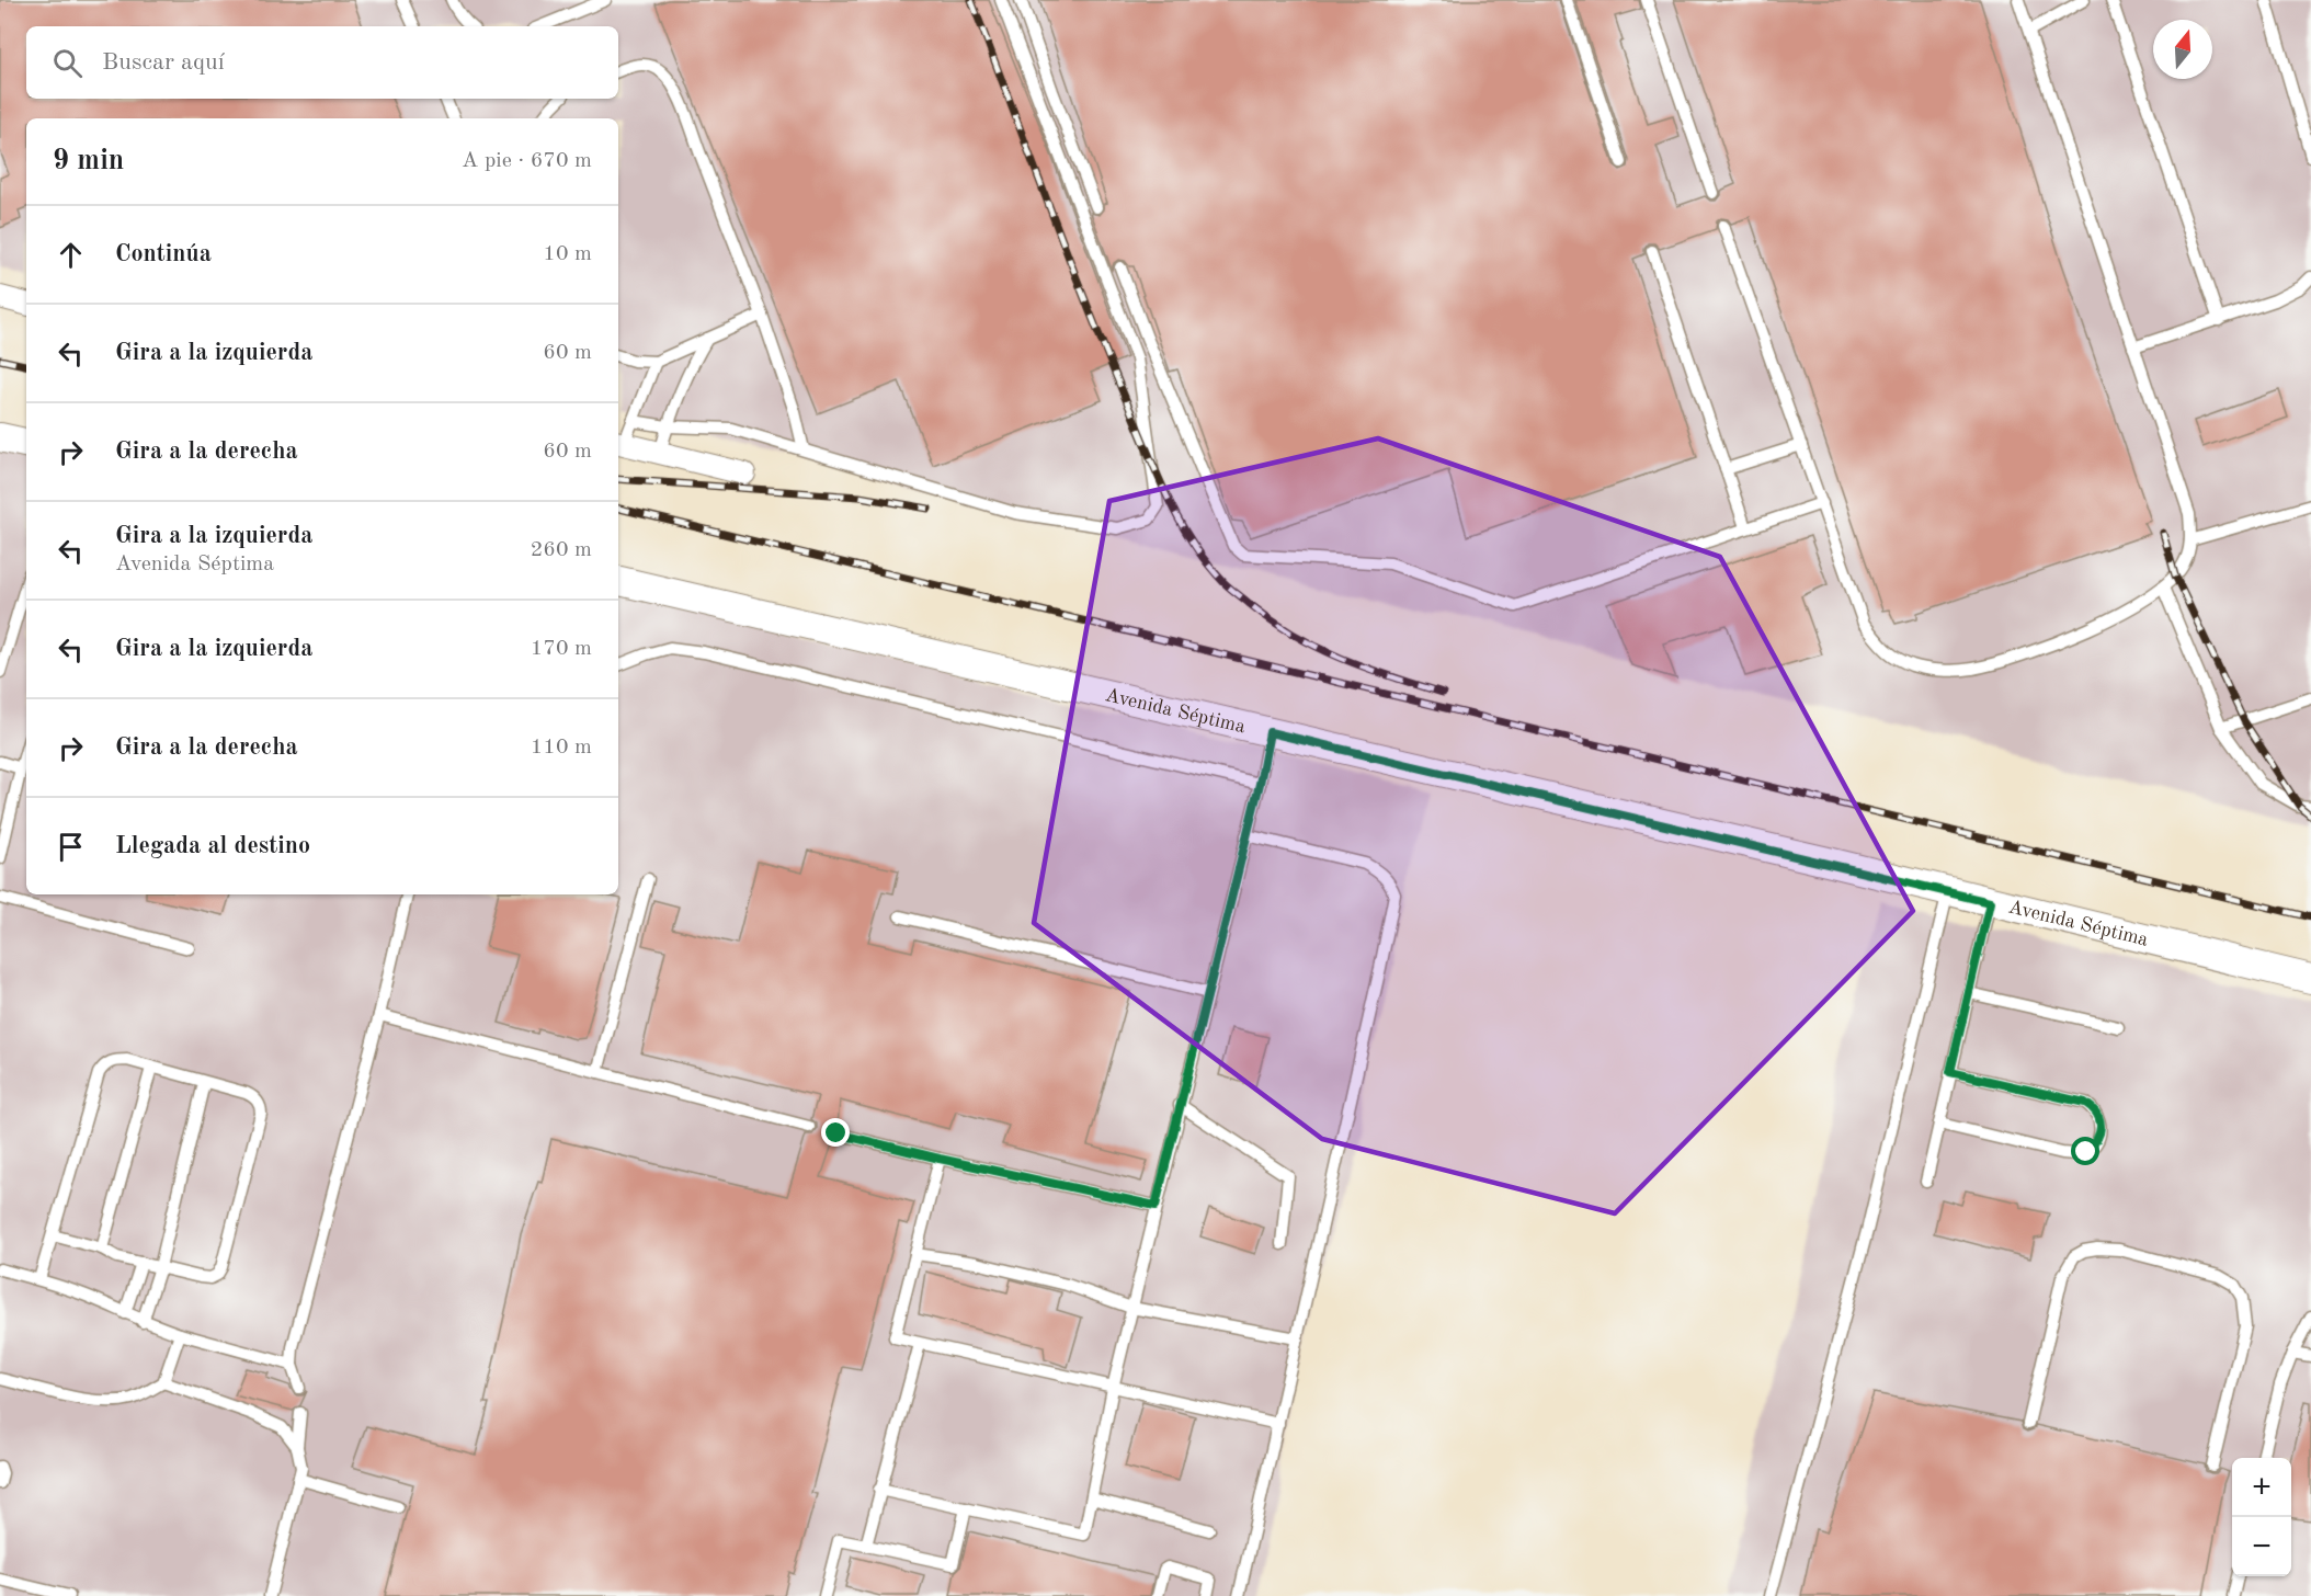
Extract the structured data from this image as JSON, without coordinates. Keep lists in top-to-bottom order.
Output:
{
  "streets": {
    "street": ["Avenida Séptima"]
  },
  "north": "top",
  "page": {
    "search": "Buscar aquí",
    "heading": ["9 min", "A pie · 670 m"],
    "list": [
      ["Continúa", "10 m"],
      ["Gira a la izquierda", "60 m"],
      ["Gira a la derecha", "60 m"],
      ["Gira a la izquierda", "Avenida Séptima", "260 m"],
      ["Gira a la izquierda", "170 m"],
      ["Gira a la derecha", "110 m"],
      "Llegada al destino"
    ],
    "map_buttons": ["+", "−"]
  }
}
